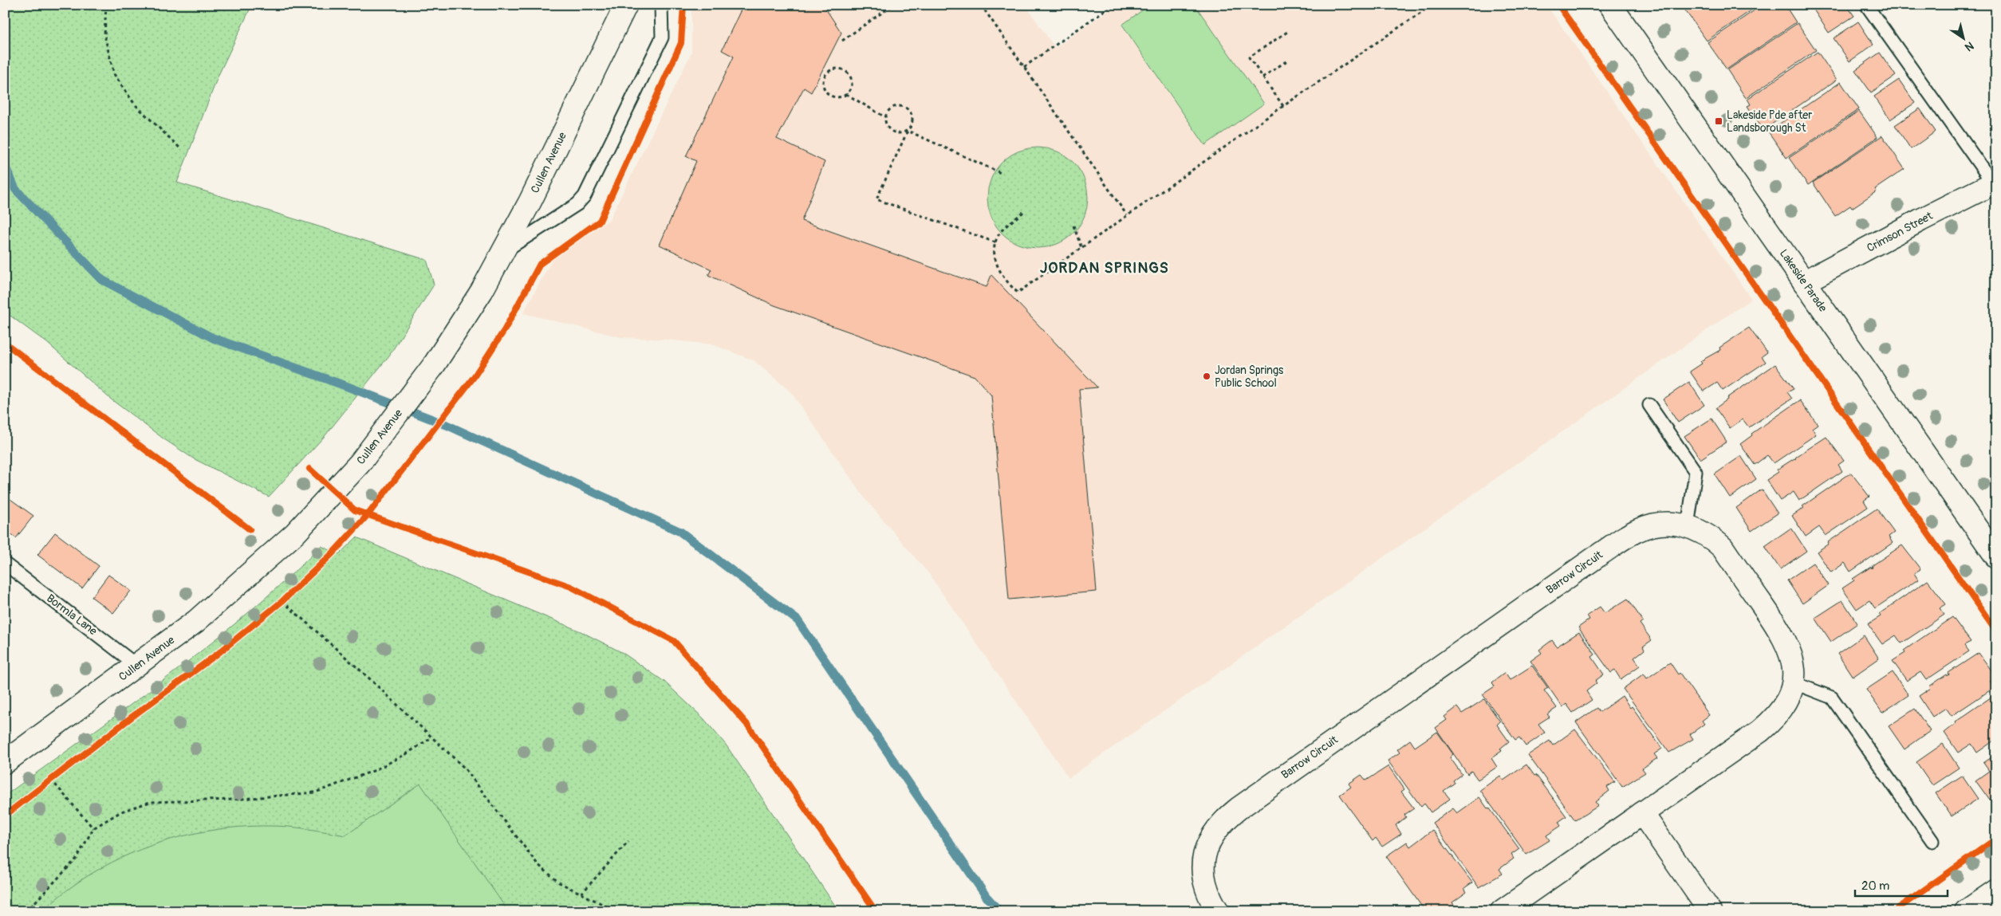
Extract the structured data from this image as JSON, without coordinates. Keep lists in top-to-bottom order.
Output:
{
  "streets": {
    "street": [
      "Cullen Avenue",
      "Crimson Street",
      "Lakeside Parade",
      "Barrow Circuit"
    ],
    "lane": ["Bormla Lane"]
  },
  "crossings": [
    ["Cullen Avenue", "Bormla Lane"],
    ["Crimson Street", "Lakeside Parade"]
  ],
  "districts": ["JORDAN SPRINGS"],
  "places": {
    "transit": ["Lakeside Pde after Landsborough St"],
    "other": ["Jordan Springs Public School"]
  },
  "scale_bar": "20 m",
  "north": "bottom right"
}
